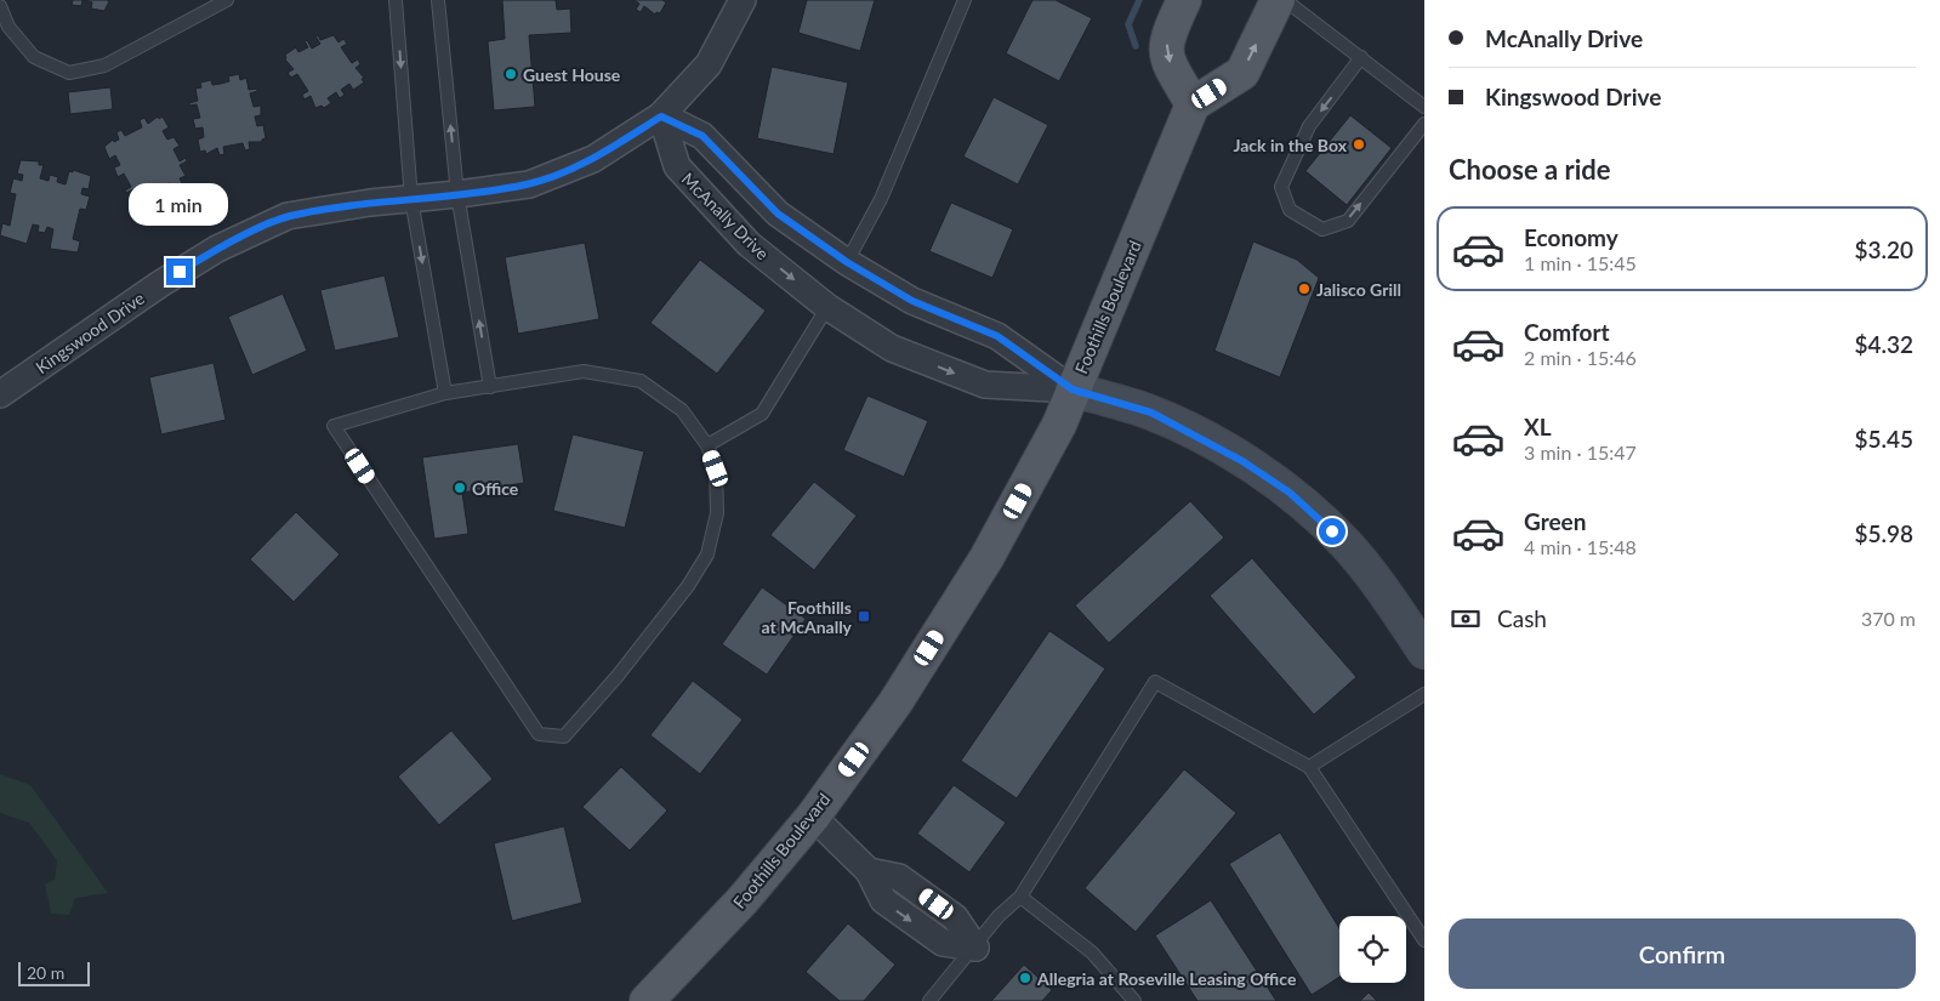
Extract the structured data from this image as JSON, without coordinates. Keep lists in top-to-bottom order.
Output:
{
  "streets": {
    "main road": ["Foothills Boulevard"],
    "street": ["McAnally Drive", "Kingswood Drive"]
  },
  "crossings": [
    ["McAnally Drive", "Foothills Boulevard"],
    ["McAnally Drive", "Kingswood Drive"]
  ],
  "places": {
    "other": [
      "Guest House",
      "Jack in the Box",
      "Jalisco Grill",
      "Office",
      "Allegria at Roseville Leasing Office"
    ],
    "transit": ["Foothills at McAnally"]
  },
  "scale_bar": "20 m",
  "page": {
    "banner": ["McAnally Drive", "Kingswood Drive"],
    "heading": "Choose a ride",
    "bubble": "1 min",
    "list": [
      {
        "name": "Economy",
        "note": "1 min · 15:45",
        "value": "$3.20"
      },
      {
        "name": "Comfort",
        "note": "2 min · 15:46",
        "value": "$4.32"
      },
      {
        "name": "XL",
        "note": "3 min · 15:47",
        "value": "$5.45"
      },
      {
        "name": "Green",
        "note": "4 min · 15:48",
        "value": "$5.98"
      }
    ],
    "pay": ["Cash", "370 m"],
    "buttons": "Confirm",
    "scale": "20 m"
  }
}
